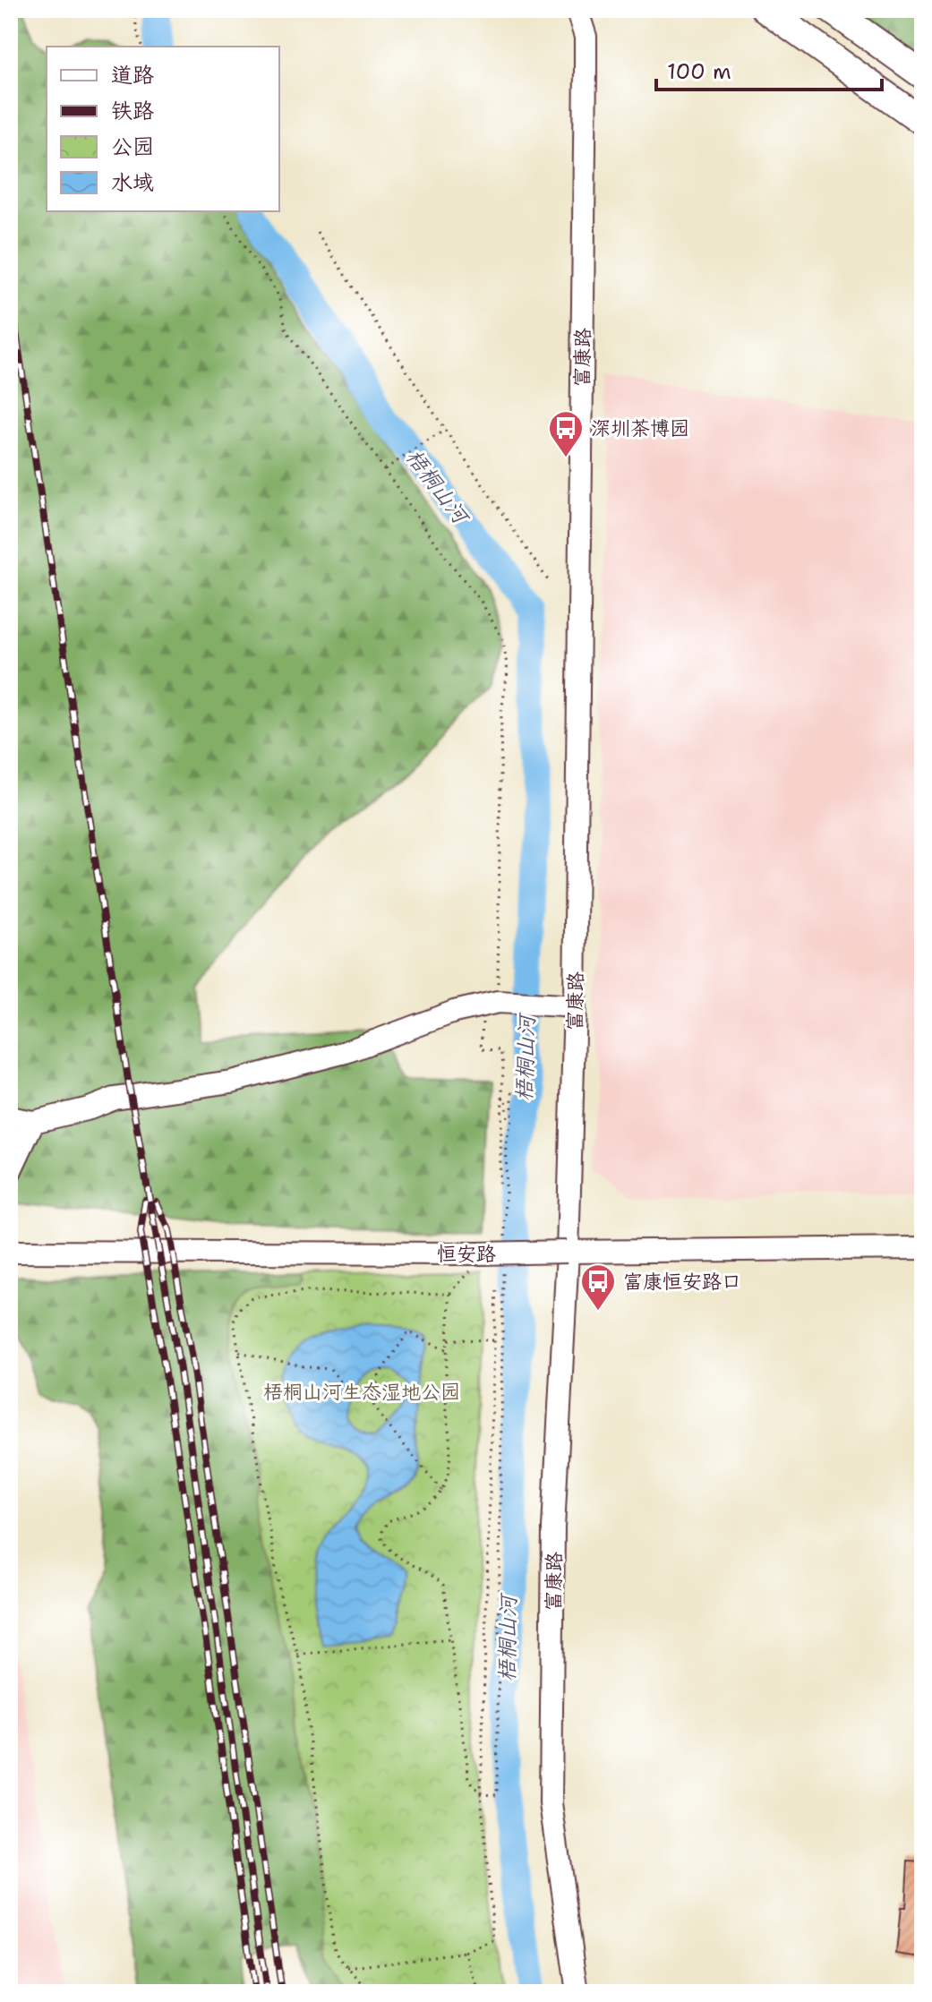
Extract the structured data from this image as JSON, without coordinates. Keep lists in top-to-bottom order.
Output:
{
  "streets": {
    "street": ["富康路", "恒安路"]
  },
  "crossings": [
    ["富康路", "恒安路"]
  ],
  "water": ["梧桐山河"],
  "parks": ["梧桐山河生态湿地公园"],
  "places": {
    "bus stop": ["深圳茶博园", "富康恒安路口"]
  },
  "legend": [
    "道路",
    "铁路",
    "公园",
    "水域"
  ],
  "scale_bar": "100 m"
}
